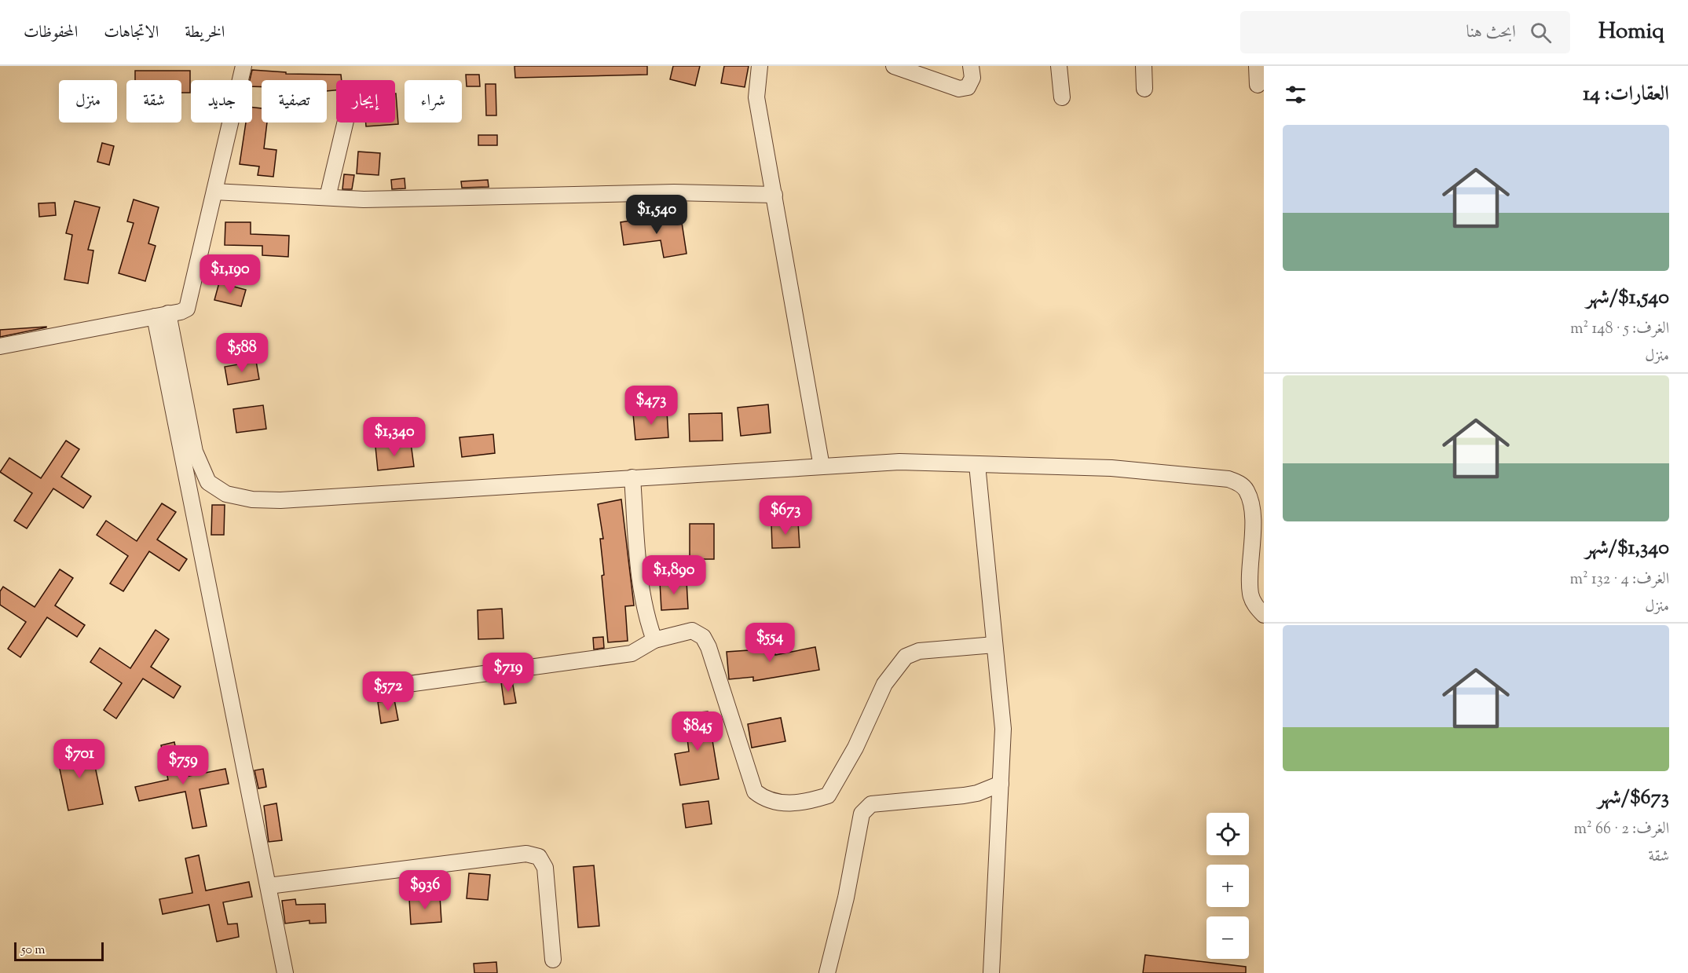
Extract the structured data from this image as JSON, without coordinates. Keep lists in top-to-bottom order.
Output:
{
  "scale_bar": "50 m",
  "page": {
    "header": "Homiq",
    "search": "ابحث هنا",
    "nav": ["الخريطة", "الاتجاهات", "المحفوظات"],
    "heading": "العقارات: 14",
    "chip": [
      "شراء",
      "إيجار",
      "تصفية",
      "جديد",
      "شقة",
      "منزل"
    ],
    "list": [
      {
        "name": "$1,540/شهر",
        "note": "الغرف: 5 · 148 m² · منزل"
      },
      {
        "name": "$1,340/شهر",
        "note": "الغرف: 4 · 132 m² · منزل"
      },
      {
        "name": "$673/شهر",
        "note": "الغرف: 2 · 66 m² · شقة"
      }
    ],
    "price": [
      "$1,540",
      "$1,190",
      "$588",
      "$473",
      "$1,340",
      "$673",
      "$1,890",
      "$554",
      "$719",
      "$572",
      "$845",
      "$701",
      "$759",
      "$936"
    ],
    "map_buttons": ["+", "−"],
    "scale": "50 m"
  }
}
